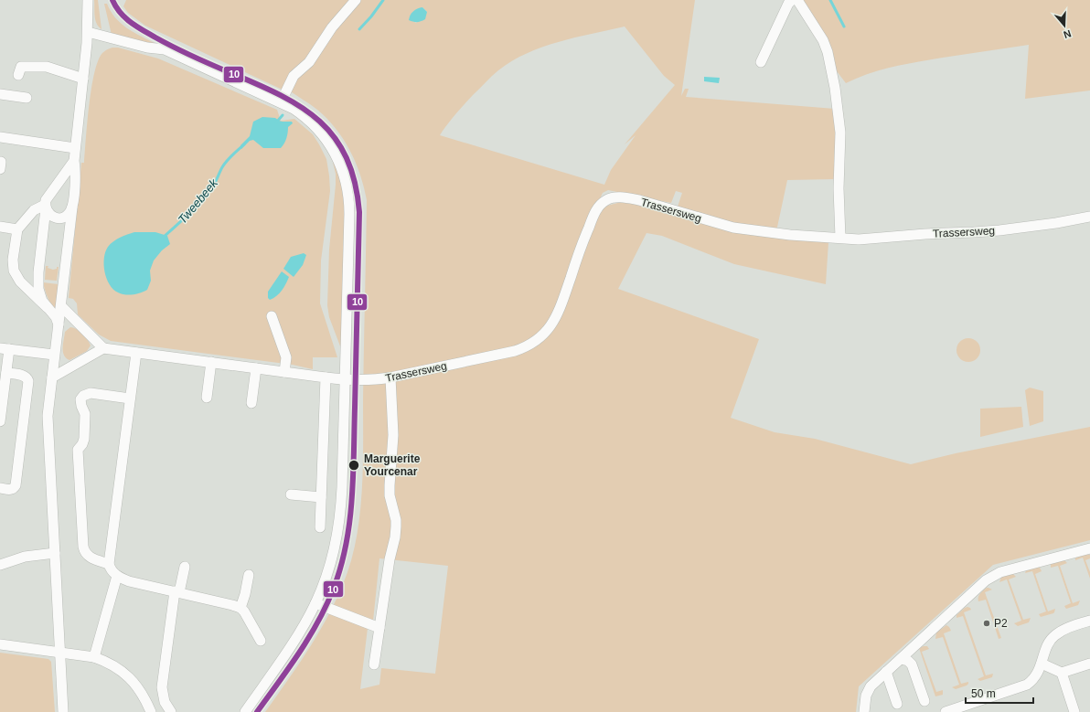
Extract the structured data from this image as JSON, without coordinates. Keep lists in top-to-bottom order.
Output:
{
  "streets": {
    "street": ["Trassersweg"]
  },
  "water": ["Tweebeek"],
  "places": ["Marguerite Yourcenar", "P2"],
  "lines": ["transit line 10"],
  "scale_bar": "50 m",
  "north": "bottom"
}
